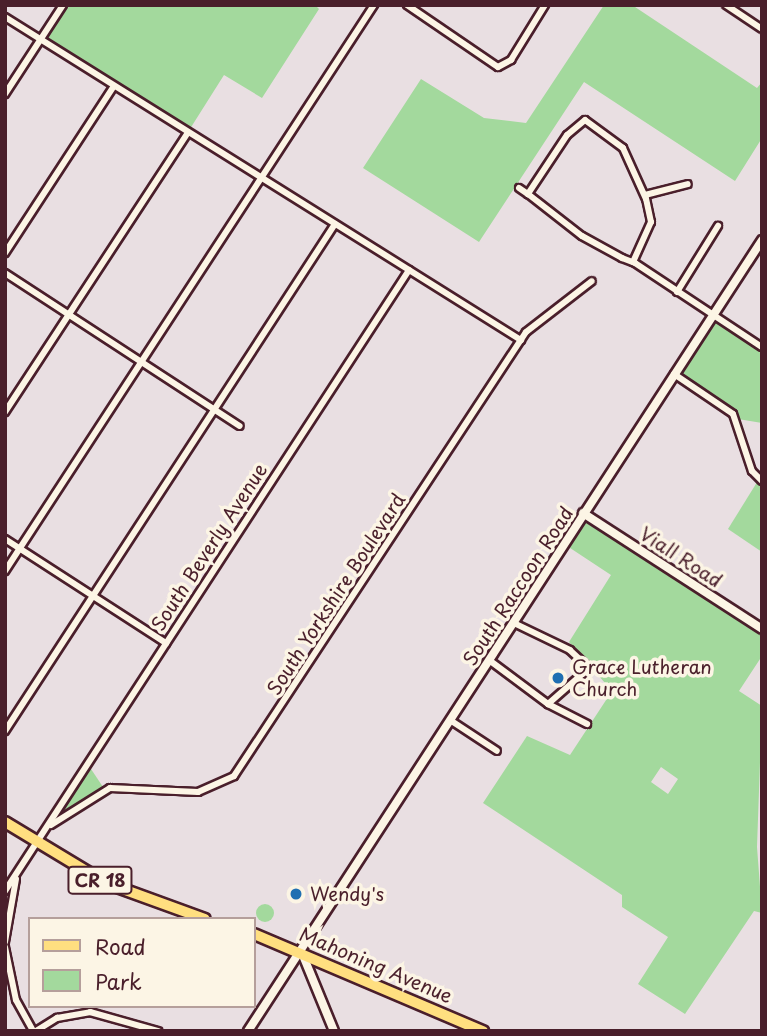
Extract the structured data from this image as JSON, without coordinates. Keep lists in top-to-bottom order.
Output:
{
  "streets": {
    "main road": ["CR 18", "Mahoning Avenue"],
    "street": [
      "South Beverly Avenue",
      "Viall Road",
      "South Raccoon Road",
      "South Yorkshire Boulevard"
    ]
  },
  "crossings": [
    ["South Beverly Avenue", "South Yorkshire Boulevard"],
    ["South Beverly Avenue", "CR 18"],
    ["Viall Road", "South Raccoon Road"],
    ["South Raccoon Road", "Mahoning Avenue"]
  ],
  "places": ["Grace Lutheran Church", "Wendy's"],
  "legend": ["Road", "Park"]
}
